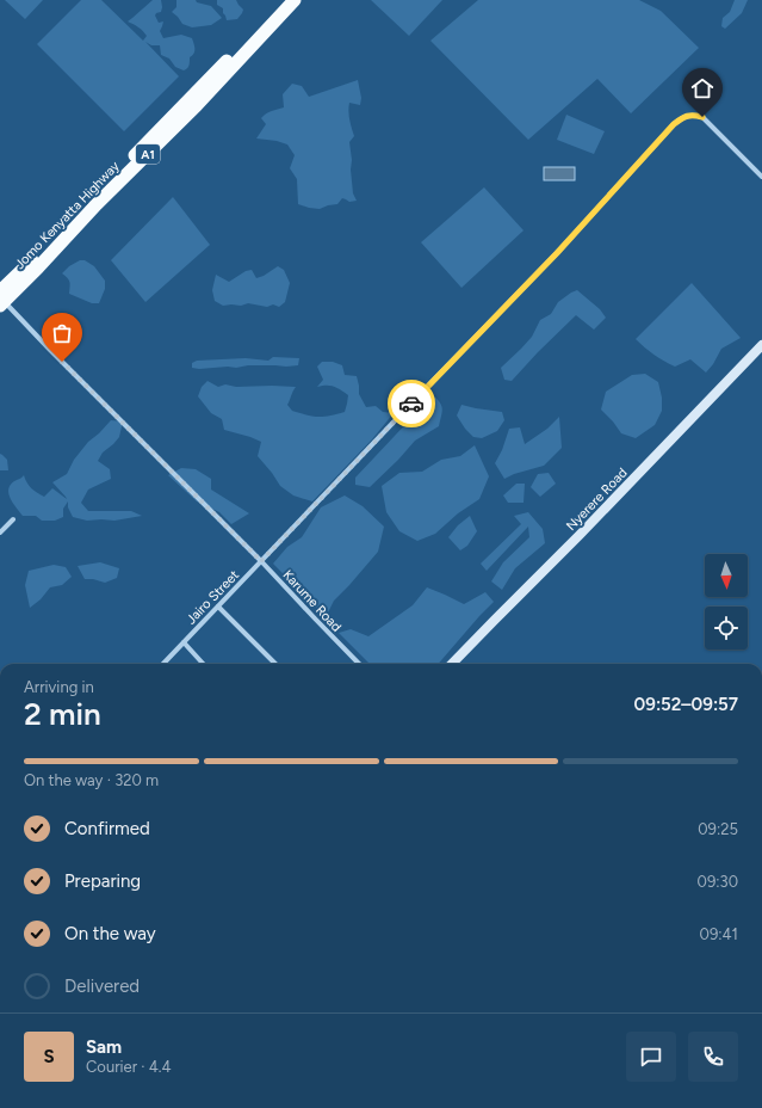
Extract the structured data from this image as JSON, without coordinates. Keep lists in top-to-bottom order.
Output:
{
  "streets": {
    "highway": ["A1", "Jomo Kenyatta Highway"],
    "main road": ["Nyerere Road"],
    "street": ["Jairo Street", "Karume Road"]
  },
  "crossings": [
    ["Jomo Kenyatta Highway", "Karume Road"],
    ["Jairo Street", "Karume Road"]
  ],
  "north": "bottom",
  "page": {
    "heading": ["2 min", "Arriving in", "09:52–09:57"],
    "panel": ["Sam", "Courier · 4.4"],
    "bar": "On the way · 320 m",
    "list": [
      ["Confirmed", "09:25"],
      ["Preparing", "09:30"],
      ["On the way", "09:41"],
      "Delivered"
    ],
    "round": "S"
  }
}
